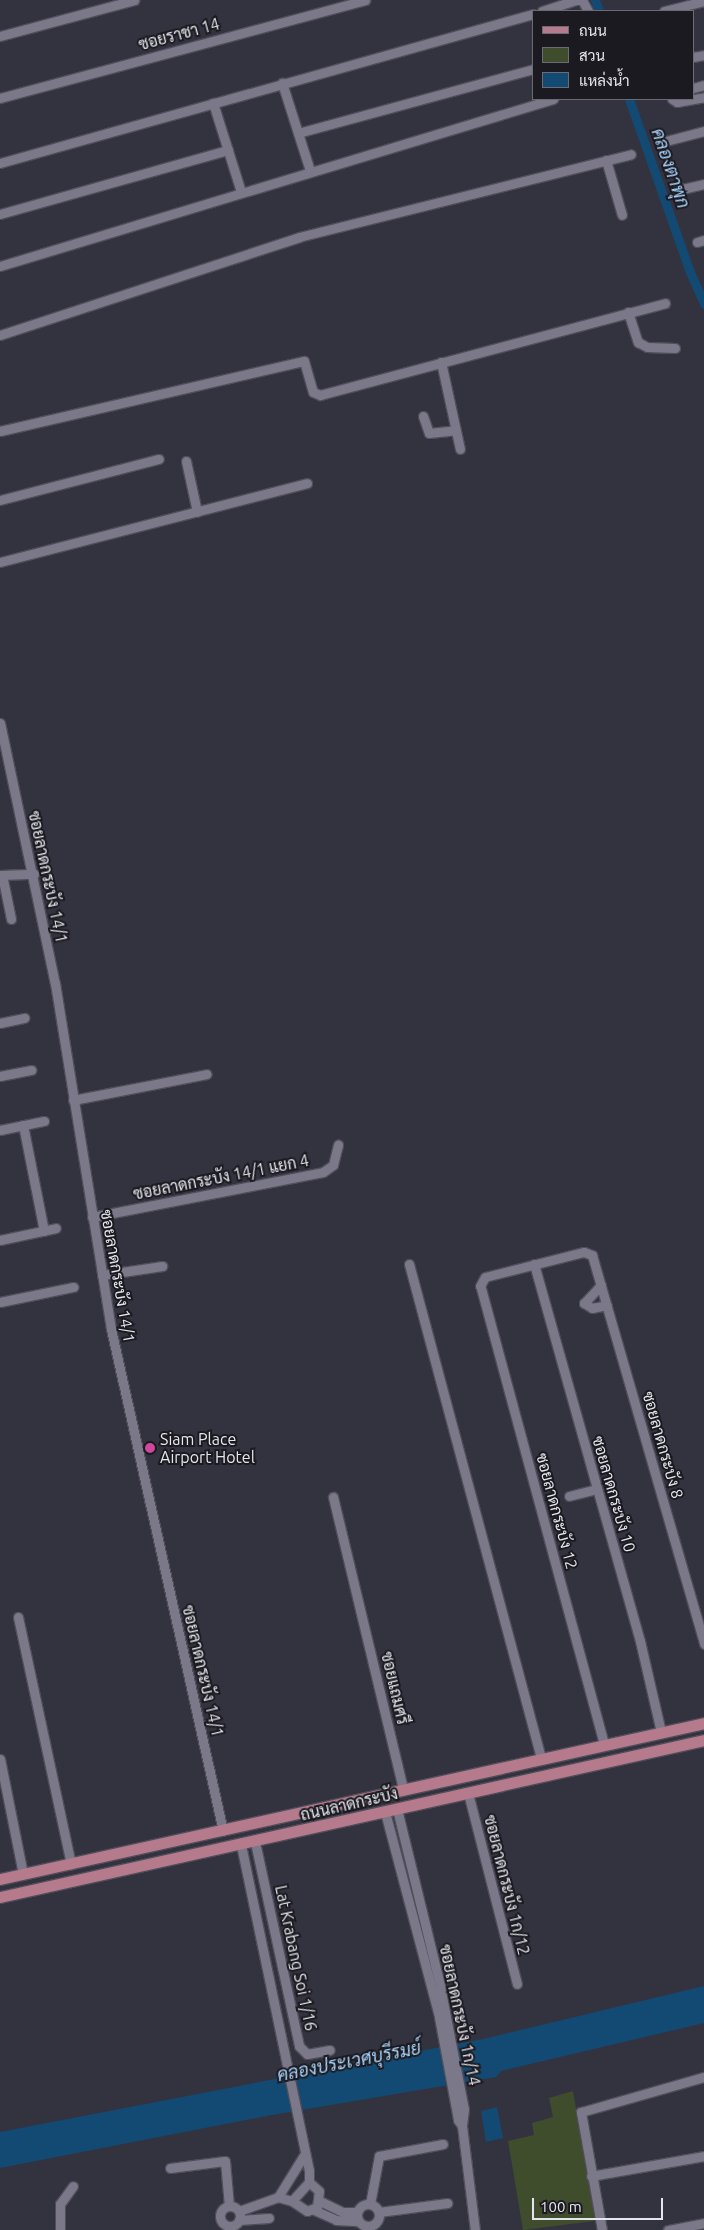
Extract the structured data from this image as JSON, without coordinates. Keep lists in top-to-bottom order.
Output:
{
  "streets": {
    "main road": ["ถนนลาดกระบัง"],
    "street": [
      "ซอยราชา 14",
      "ซอยลาดกระบัง 14/1",
      "ซอยลาดกระบัง 14/1 แยก 4",
      "ซอยลาดกระบัง 8",
      "ซอยลาดกระบัง 10",
      "ซอยลาดกระบัง 12",
      "ซอยแถมศรี",
      "ซอยลาดกระบัง 1ก/12",
      "Lat Krabang Soi 1/16",
      "ซอยลาดกระบัง 1ก/14"
    ]
  },
  "crossings": [
    ["ซอยลาดกระบัง 14/1", "ซอยลาดกระบัง 14/1 แยก 4"],
    ["ซอยลาดกระบัง 14/1", "ถนนลาดกระบัง"],
    ["ซอยลาดกระบัง 8", "ซอยลาดกระบัง 10"],
    ["ซอยลาดกระบัง 8", "ซอยลาดกระบัง 12"],
    ["ซอยลาดกระบัง 10", "ซอยลาดกระบัง 12"],
    ["ซอยลาดกระบัง 10", "ถนนลาดกระบัง"],
    ["ซอยลาดกระบัง 12", "ถนนลาดกระบัง"],
    ["ซอยแถมศรี", "ถนนลาดกระบัง"],
    ["ถนนลาดกระบัง", "ซอยลาดกระบัง 1ก/12"],
    ["ถนนลาดกระบัง", "Lat Krabang Soi 1/16"],
    ["ถนนลาดกระบัง", "ซอยลาดกระบัง 1ก/14"]
  ],
  "water": ["คลองตาพุก", "คลองประเวศบุรีรมย์"],
  "places": ["Siam Place Airport Hotel"],
  "legend": ["ถนน", "สวน", "แหล่งน้ำ"],
  "scale_bar": "100 m"
}
